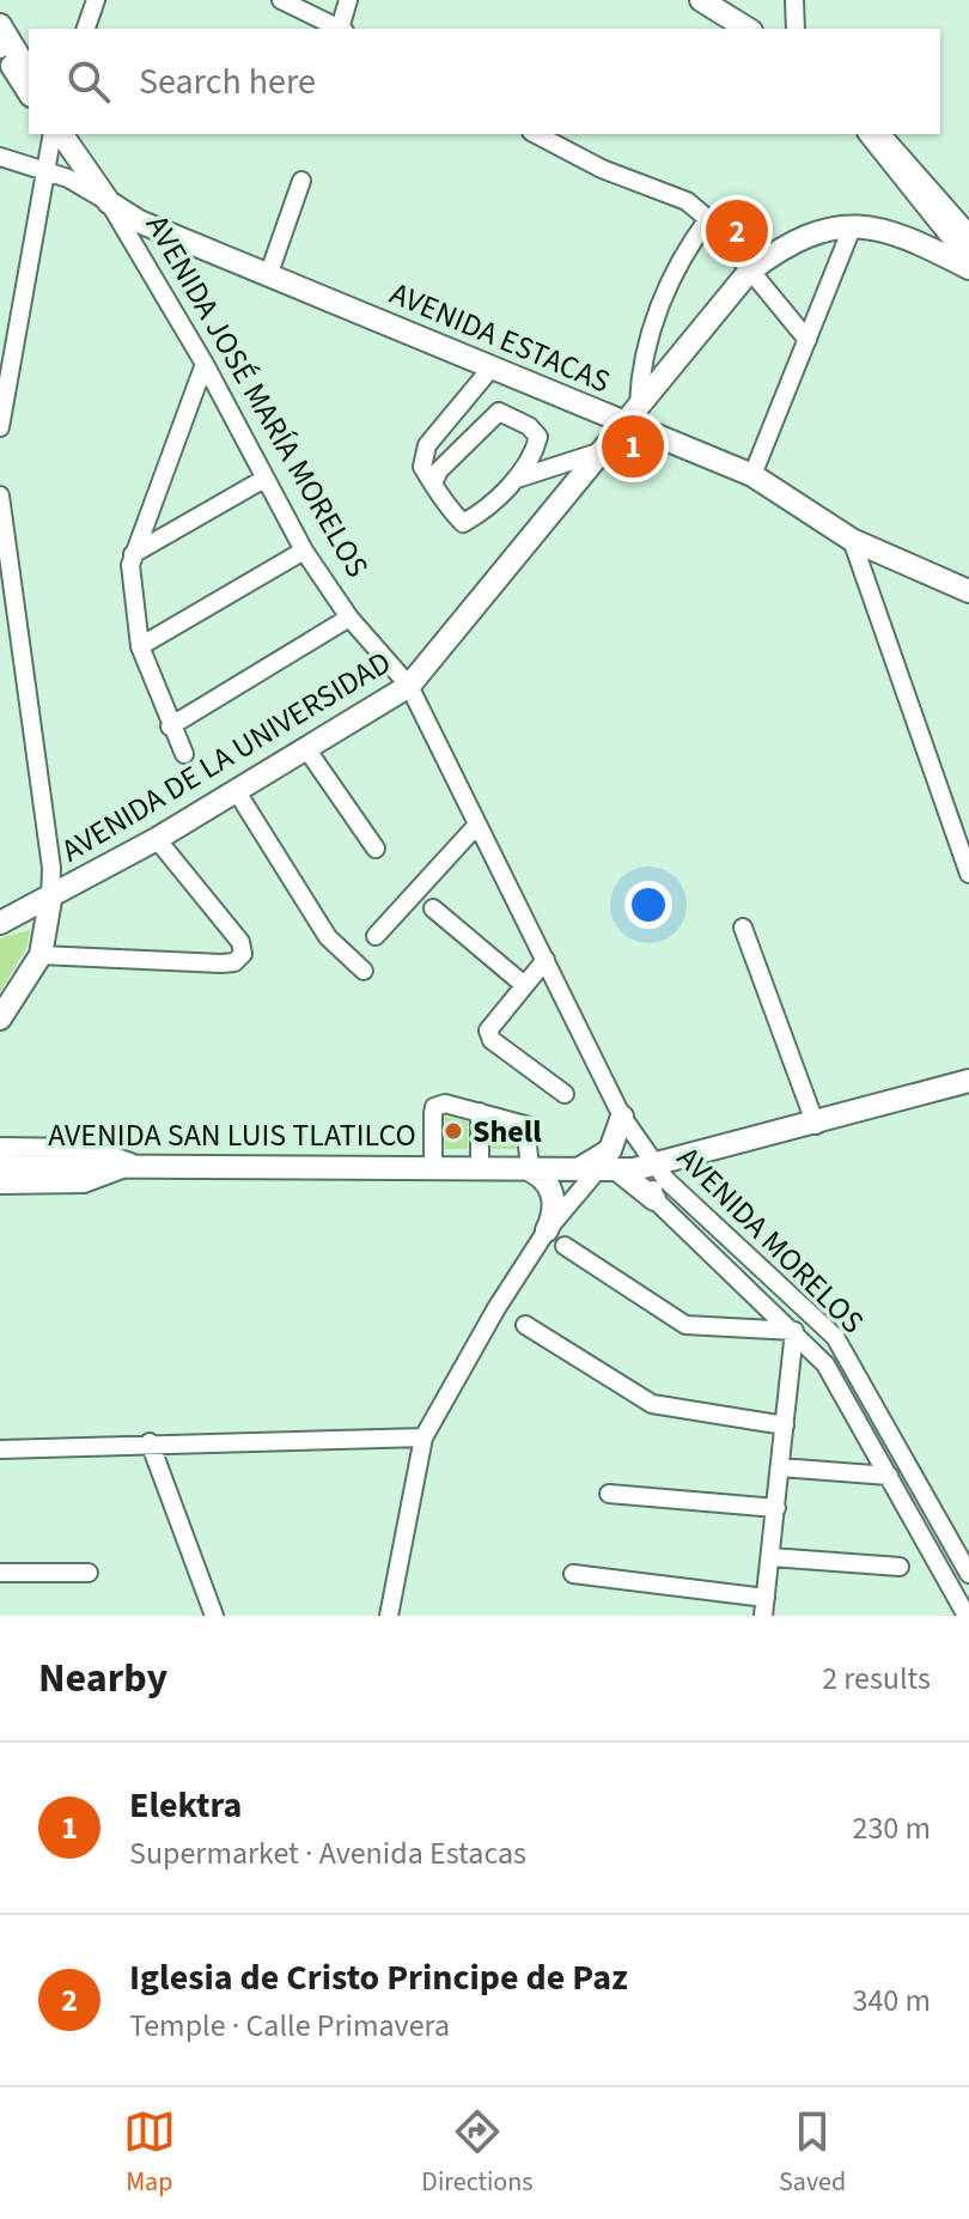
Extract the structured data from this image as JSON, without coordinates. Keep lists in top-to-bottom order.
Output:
{
  "streets": {
    "main road": [
      "AVENIDA ESTACAS",
      "AVENIDA JOSÉ MARÍA MORELOS",
      "AVENIDA DE LA UNIVERSIDAD",
      "AVENIDA SAN LUIS TLATILCO"
    ],
    "street": ["AVENIDA MORELOS"]
  },
  "crossings": [
    ["AVENIDA ESTACAS", "AVENIDA JOSÉ MARÍA MORELOS"],
    ["AVENIDA ESTACAS", "AVENIDA DE LA UNIVERSIDAD"],
    ["AVENIDA JOSÉ MARÍA MORELOS", "AVENIDA DE LA UNIVERSIDAD"],
    ["AVENIDA JOSÉ MARÍA MORELOS", "AVENIDA MORELOS"],
    ["AVENIDA DE LA UNIVERSIDAD", "AVENIDA MORELOS"],
    ["AVENIDA SAN LUIS TLATILCO", "AVENIDA MORELOS"]
  ],
  "places": ["Shell"],
  "page": {
    "search": "Search here",
    "pins": ["2", "1"],
    "heading": ["Nearby", "2 results"],
    "list": [
      {
        "mark": "1",
        "name": "Elektra",
        "note": "Supermarket · Avenida Estacas",
        "value": "230 m"
      },
      {
        "mark": "2",
        "name": "Iglesia de Cristo Principe de Paz",
        "note": "Temple · Calle Primavera",
        "value": "340 m"
      }
    ],
    "nav": ["Map", "Directions", "Saved"]
  }
}
